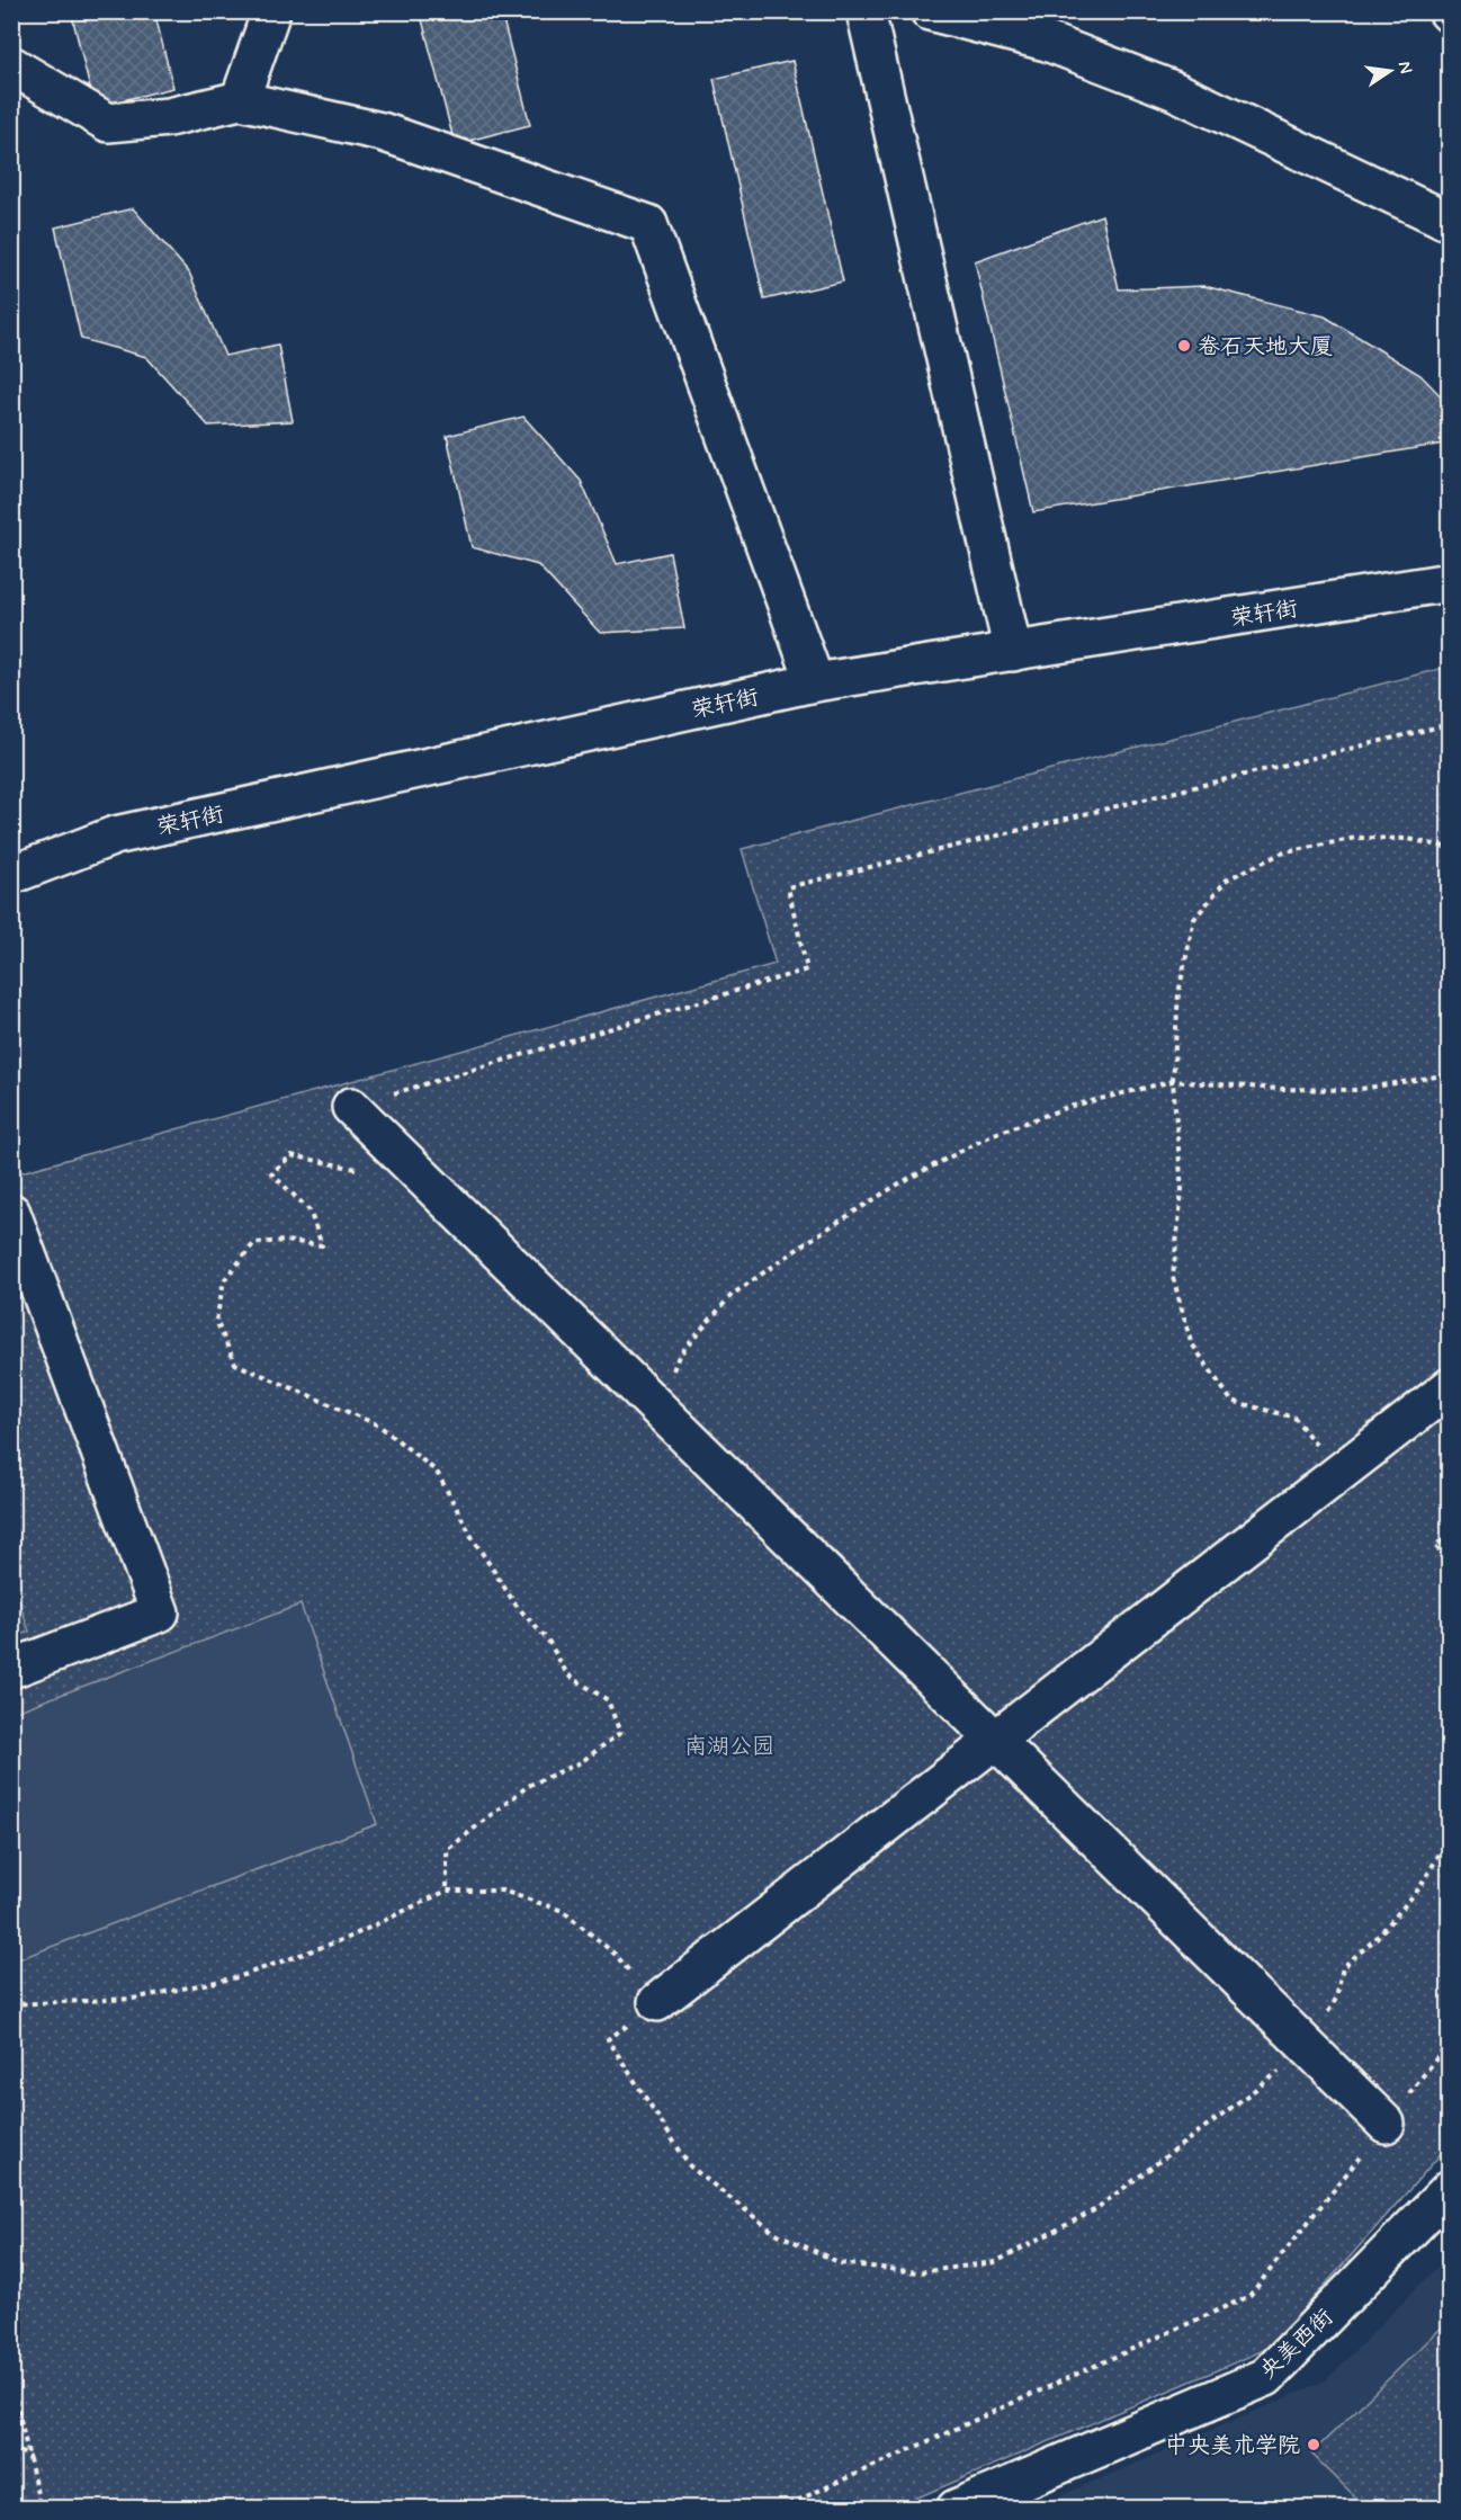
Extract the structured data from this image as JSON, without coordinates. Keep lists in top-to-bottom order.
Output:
{
  "streets": {
    "street": ["荣轩街", "央美西街"]
  },
  "parks": ["南湖公园"],
  "places": ["卷石天地大厦", "中央美术学院"],
  "north": "right"
}
